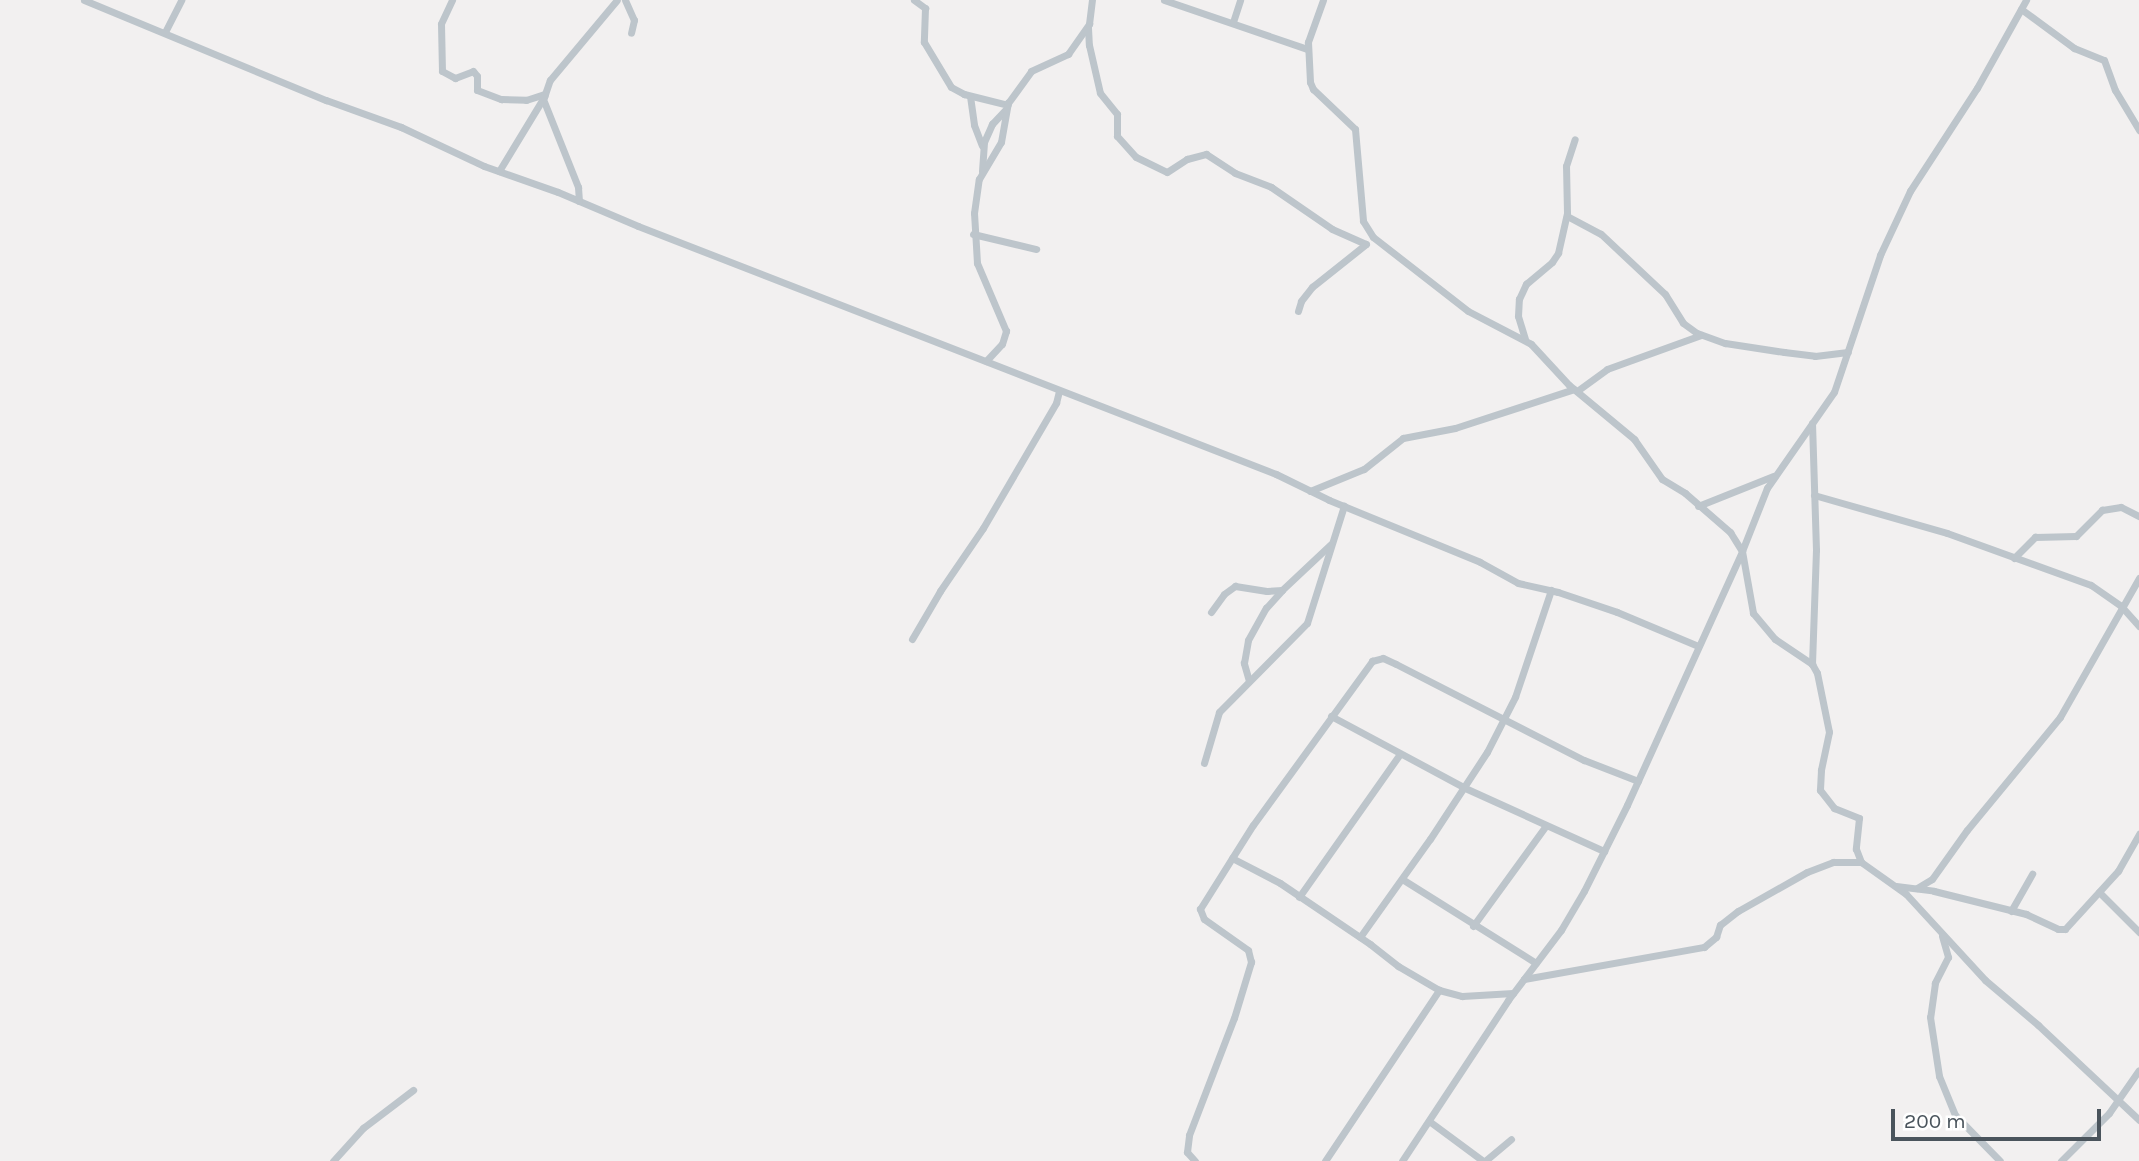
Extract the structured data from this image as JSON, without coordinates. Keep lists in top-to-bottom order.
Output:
{
  "scale_bar": "200 m"
}
